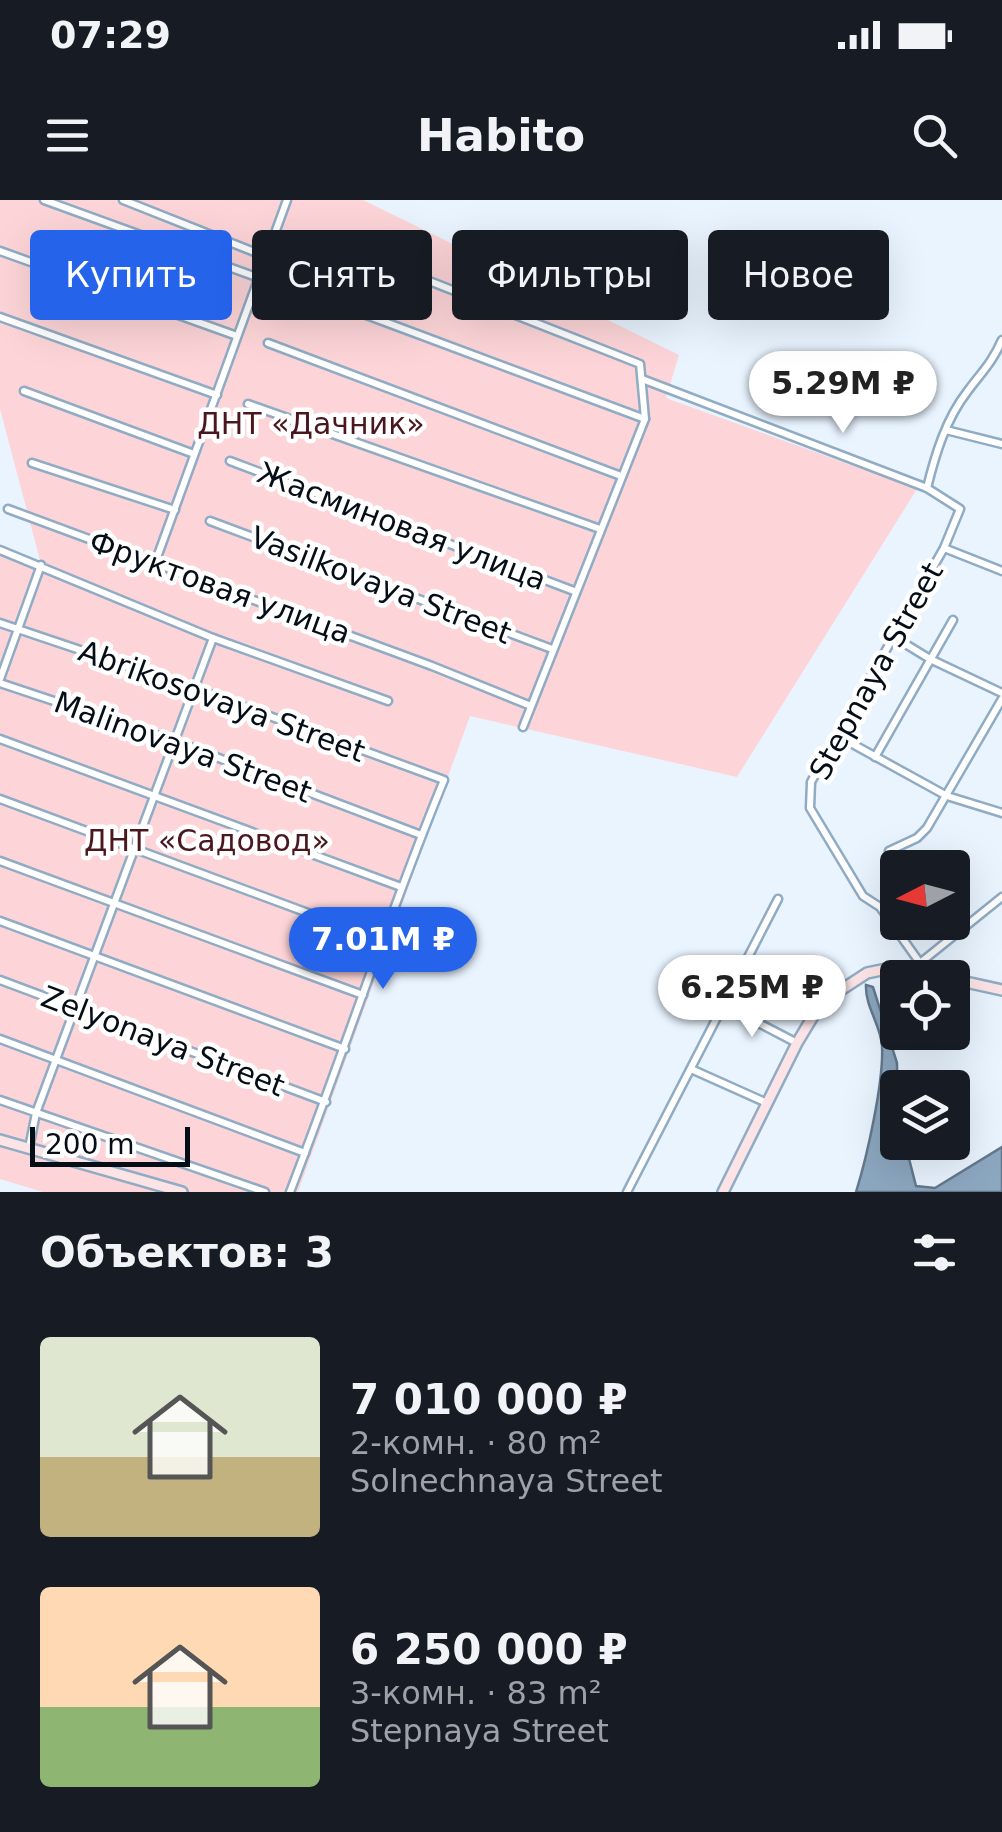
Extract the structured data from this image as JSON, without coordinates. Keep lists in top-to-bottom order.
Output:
{
  "streets": {
    "street": [
      "Жасминовая улица",
      "Vasilkovaya Street",
      "Фруктовая улица",
      "Stepnaya Street",
      "Abrikosovaya Street",
      "Malinovaya Street",
      "Zelyonaya Street"
    ]
  },
  "crossings": [
    ["Abrikosovaya Street", "Malinovaya Street"]
  ],
  "parks": ["ДНТ «Дачник»", "ДНТ «Садовод»"],
  "scale_bar": "200 m",
  "north": "left",
  "page": {
    "status": "07:29",
    "header": "Habito",
    "chip": [
      "Купить",
      "Снять",
      "Фильтры",
      "Новое"
    ],
    "price": ["5.29M ₽", "7.01M ₽", "6.25M ₽"],
    "scale": "200 m",
    "heading": "Объектов: 3",
    "list": [
      {
        "name": "7 010 000 ₽",
        "note": "2-комн. · 80 m² · Solnechnaya Street"
      },
      {
        "name": "6 250 000 ₽",
        "note": "3-комн. · 83 m² · Stepnaya Street"
      }
    ]
  }
}
